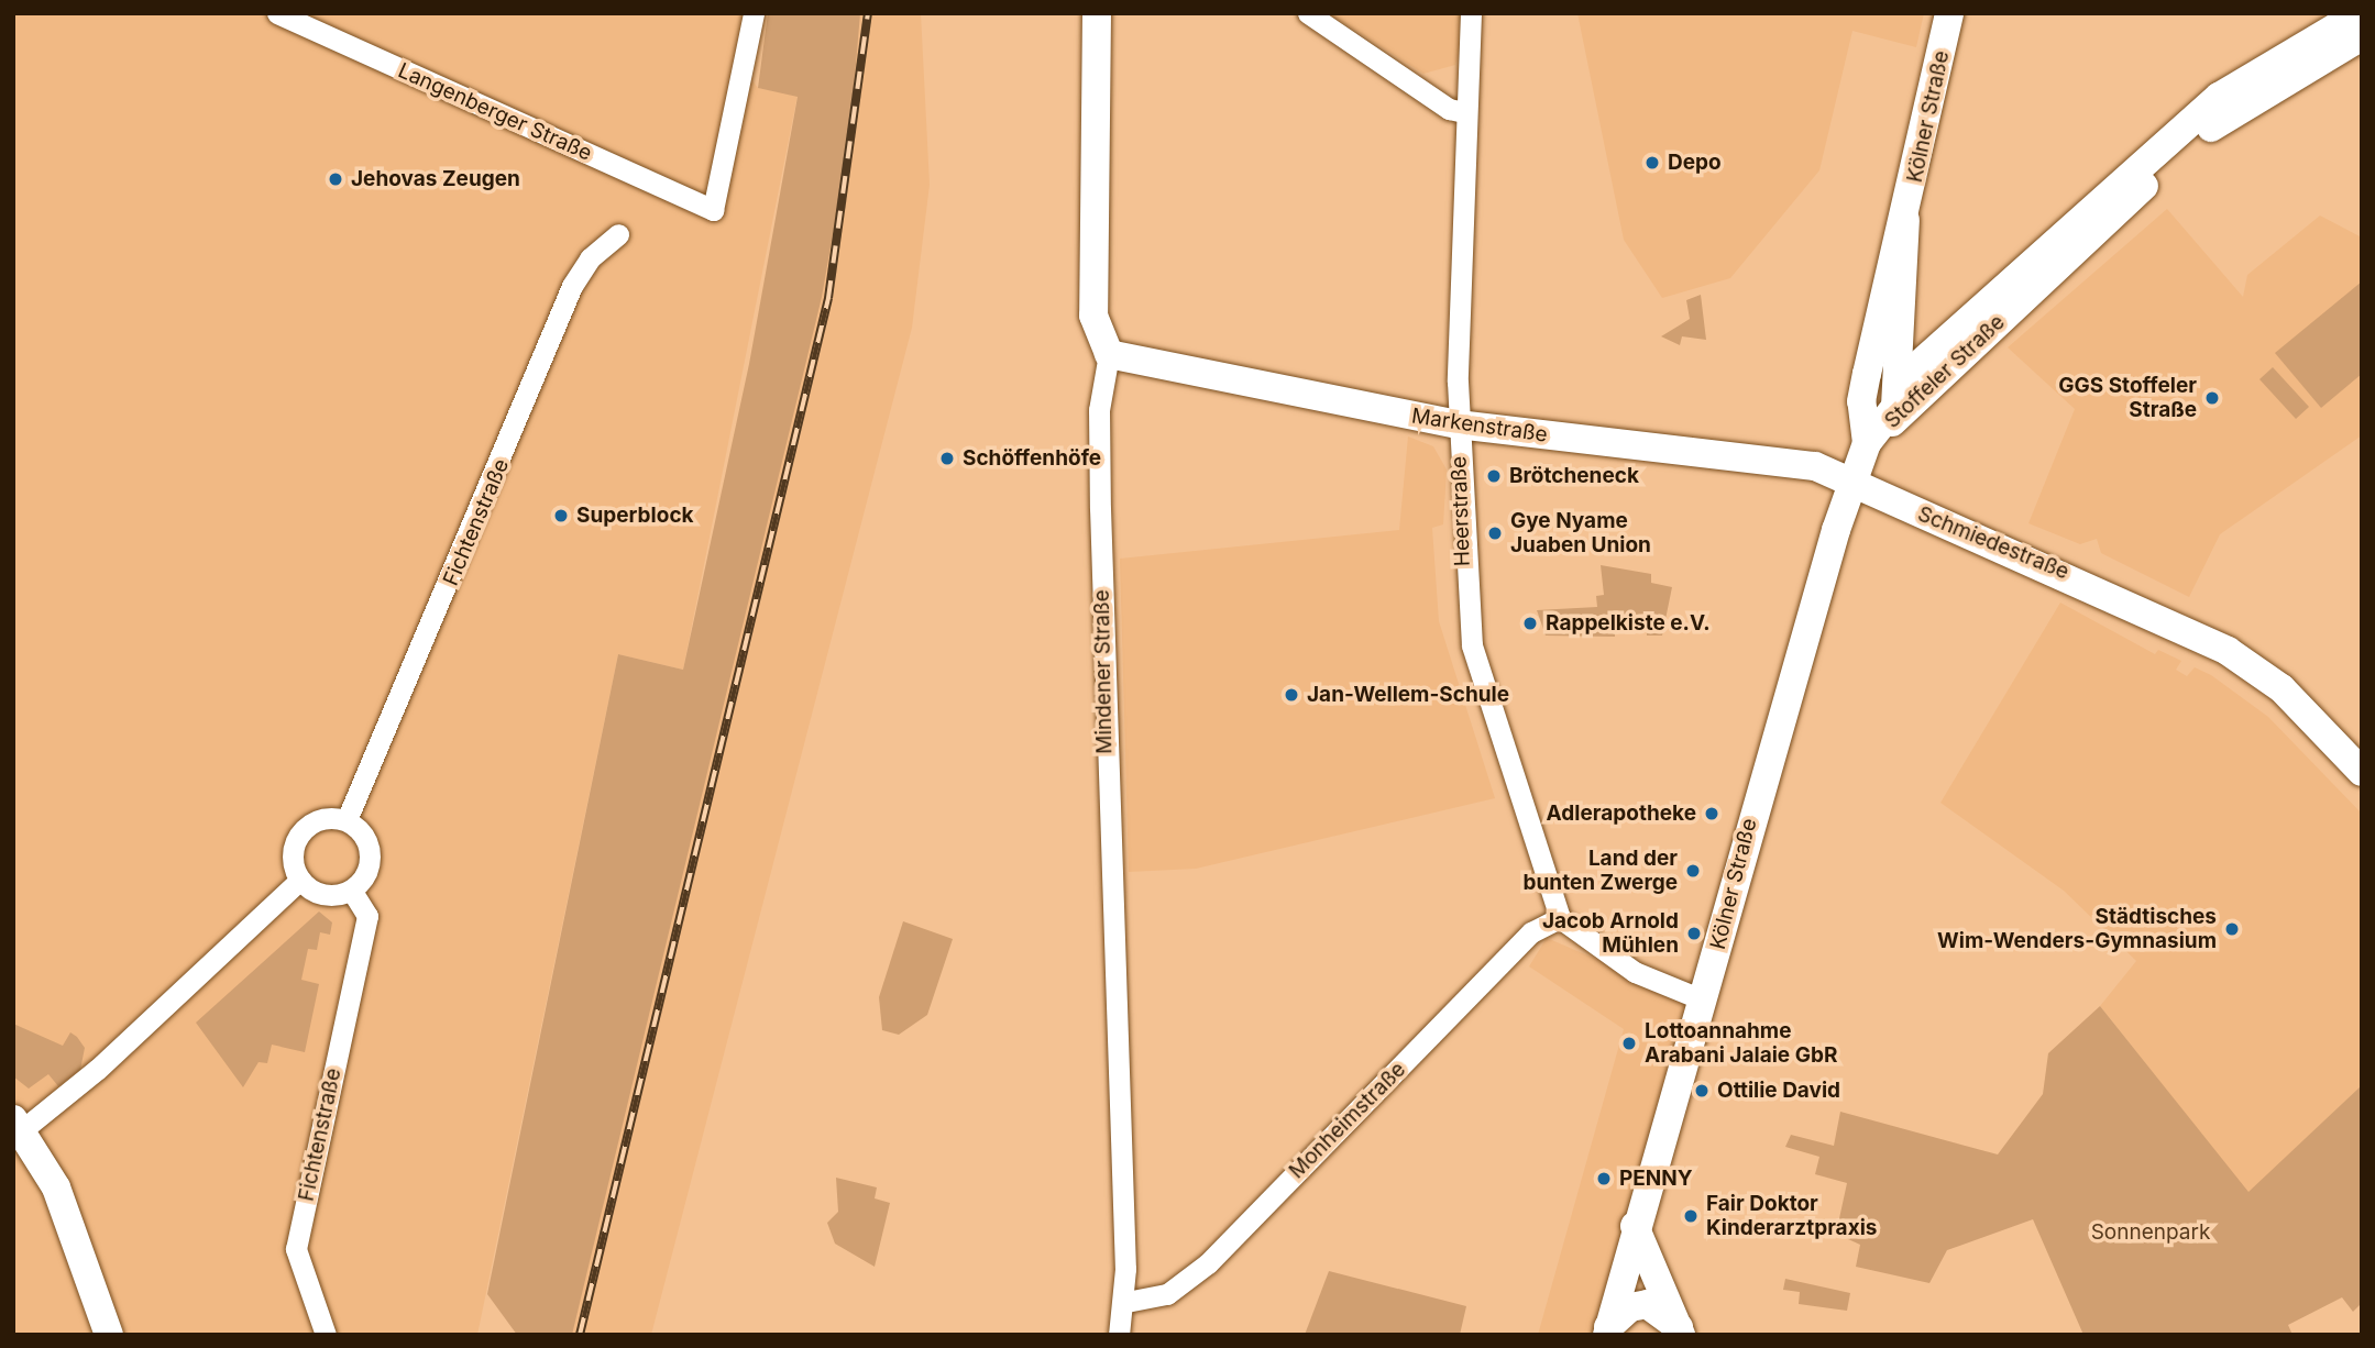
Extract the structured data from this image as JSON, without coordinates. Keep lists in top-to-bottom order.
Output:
{
  "streets": {
    "main road": [
      "Kölner Straße",
      "Stoffeler Straße",
      "Markenstraße",
      "Schmiedestraße"
    ],
    "street": [
      "Langenberger Straße",
      "Heerstraße",
      "Fichtenstraße",
      "Mindener Straße",
      "Monheimstraße"
    ]
  },
  "crossings": [
    ["Kölner Straße", "Stoffeler Straße"],
    ["Kölner Straße", "Markenstraße"],
    ["Kölner Straße", "Schmiedestraße"],
    ["Markenstraße", "Heerstraße"],
    ["Markenstraße", "Schmiedestraße"],
    ["Markenstraße", "Mindener Straße"],
    ["Heerstraße", "Monheimstraße"],
    ["Mindener Straße", "Monheimstraße"]
  ],
  "parks": ["Sonnenpark"],
  "places": [
    "Depo",
    "Jehovas Zeugen",
    "GGS Stoffeler Straße",
    "Schöffenhöfe",
    "Brötcheneck",
    "Superblock",
    "Gye Nyame Juaben Union",
    "Rappelkiste e.V.",
    "Jan-Wellem-Schule",
    "Adlerapotheke",
    "Land der bunten Zwerge",
    "Städtisches Wim-Wenders-Gymnasium",
    "Jacob Arnold Mühlen",
    "Lottoannahme Arabani Jalaie GbR",
    "Ottilie David",
    "PENNY",
    "Fair Doktor Kinderarztpraxis"
  ]
}
